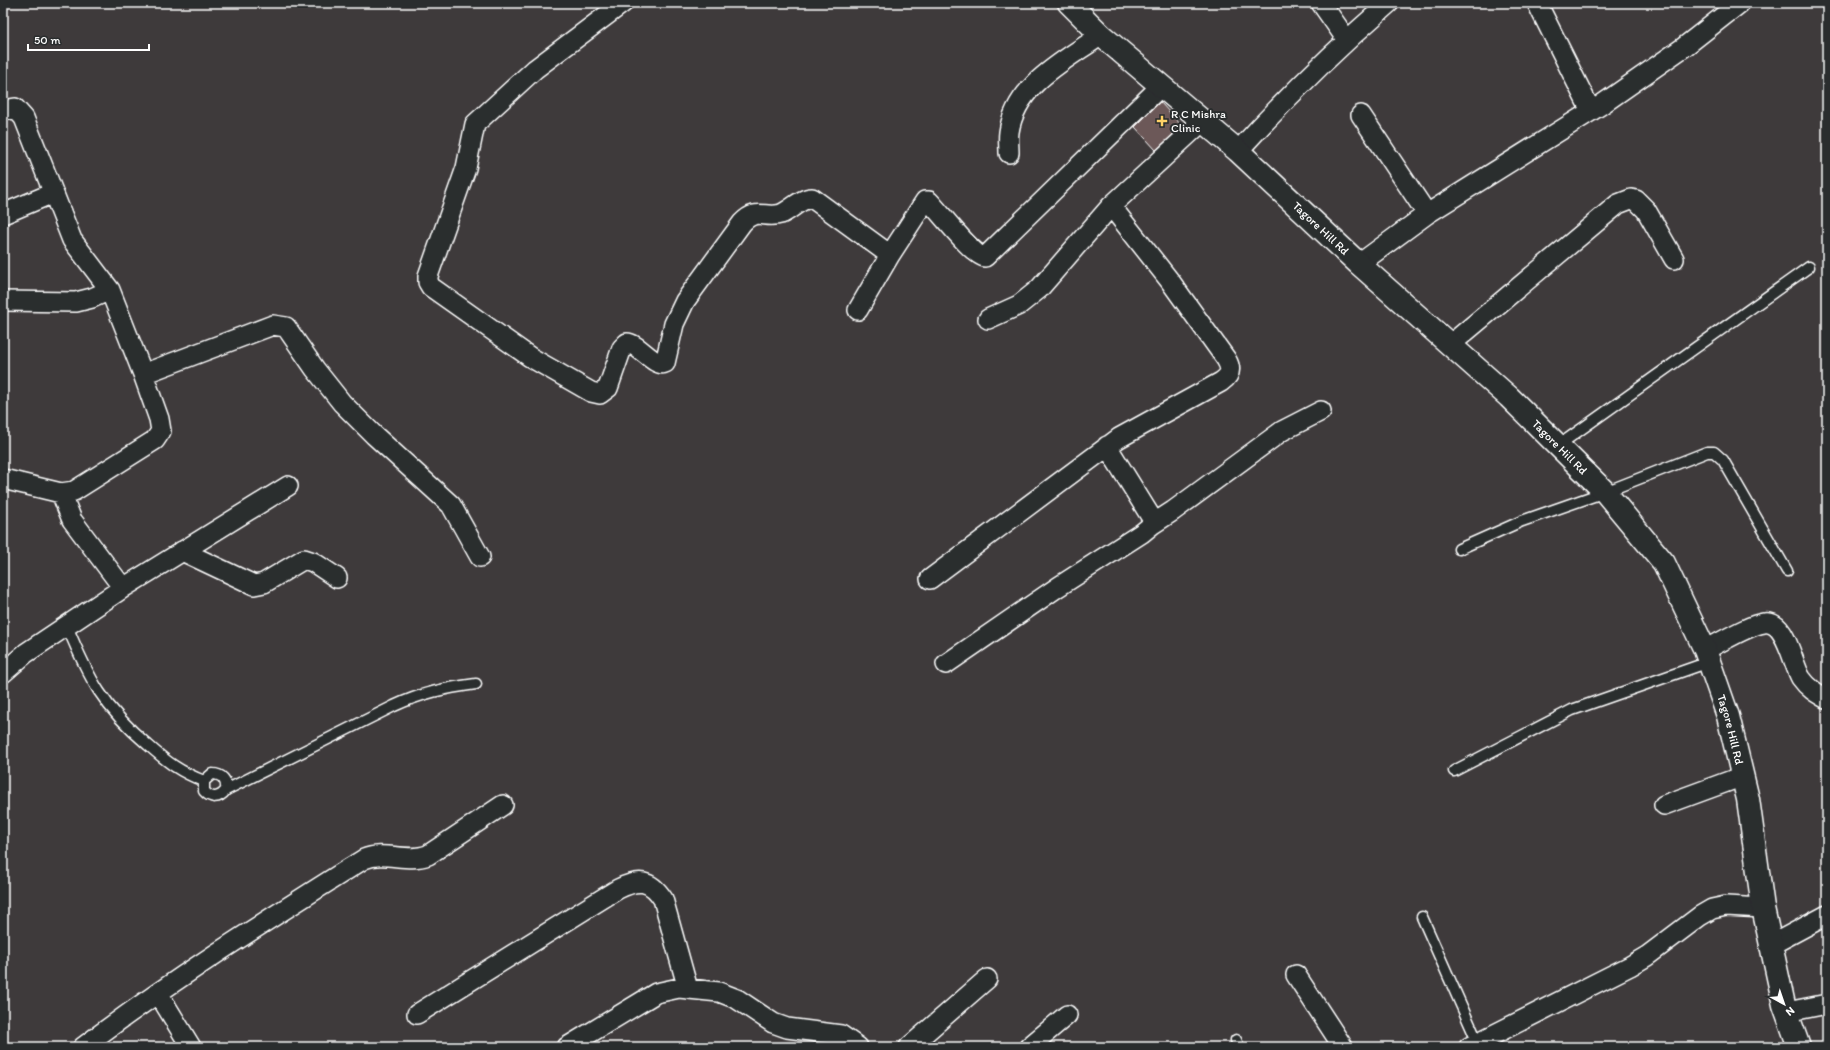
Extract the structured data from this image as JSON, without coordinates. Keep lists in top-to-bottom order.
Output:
{
  "streets": {
    "main road": ["Tagore Hill Rd"]
  },
  "places": {
    "health": ["R C Mishra Clinic"]
  },
  "scale_bar": "50 m",
  "north": "bottom right"
}
